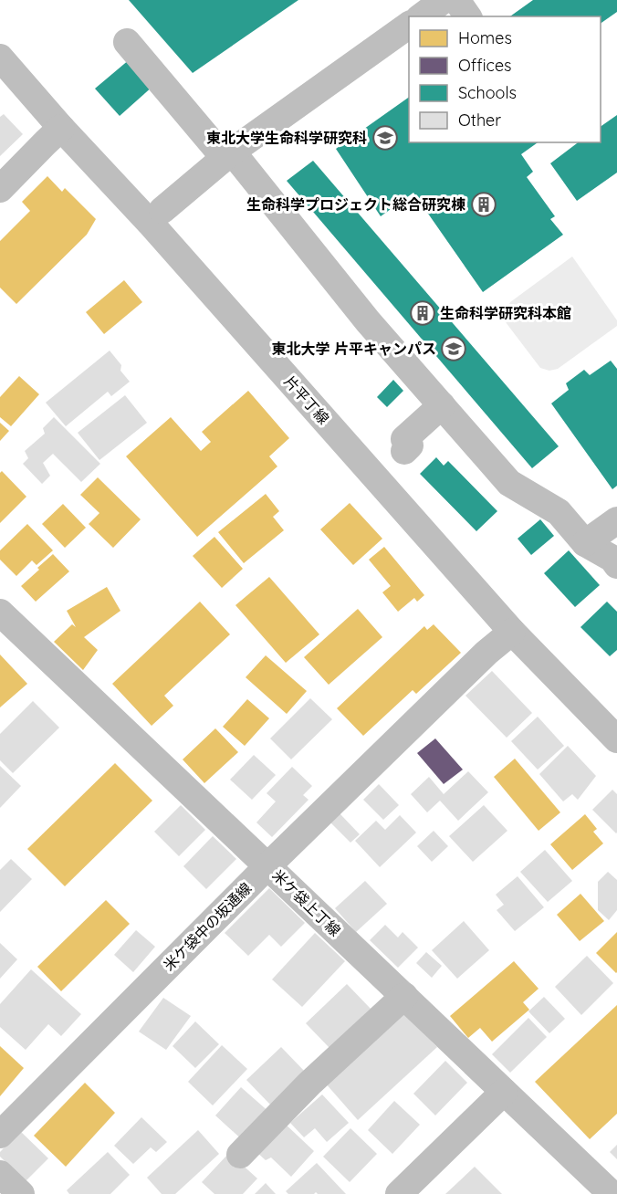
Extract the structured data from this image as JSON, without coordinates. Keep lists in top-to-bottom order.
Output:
{
  "streets": {
    "street": ["片平丁線", "米ケ袋上丁線", "米ケ袋中の坂通線"]
  },
  "crossings": [
    ["片平丁線", "米ケ袋中の坂通線"],
    ["米ケ袋上丁線", "米ケ袋中の坂通線"]
  ],
  "places": {
    "school or university": ["東北大学生命科学研究科", "東北大学 片平キャンパス"],
    "building": ["生命科学プロジェクト総合研究棟", "生命科学研究科本館"]
  },
  "legend": [
    "Homes",
    "Offices",
    "Schools",
    "Other"
  ]
}
